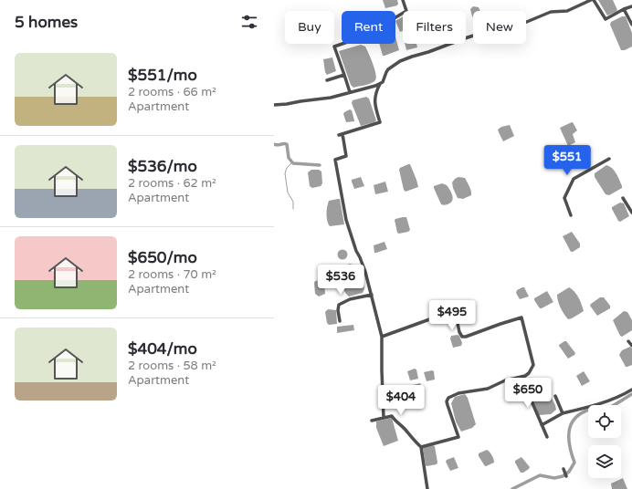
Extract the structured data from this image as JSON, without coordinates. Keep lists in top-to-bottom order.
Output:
{
  "page": {
    "heading": "5 homes",
    "chip": [
      "Buy",
      "Rent",
      "Filters",
      "New"
    ],
    "list": [
      {
        "name": "$551/mo",
        "note": "2 rooms · 66 m² · Apartment"
      },
      {
        "name": "$536/mo",
        "note": "2 rooms · 62 m² · Apartment"
      },
      {
        "name": "$650/mo",
        "note": "2 rooms · 70 m² · Apartment"
      },
      {
        "name": "$404/mo",
        "note": "2 rooms · 58 m² · Apartment"
      }
    ],
    "price": [
      "$551",
      "$536",
      "$495",
      "$650",
      "$404"
    ]
  }
}
